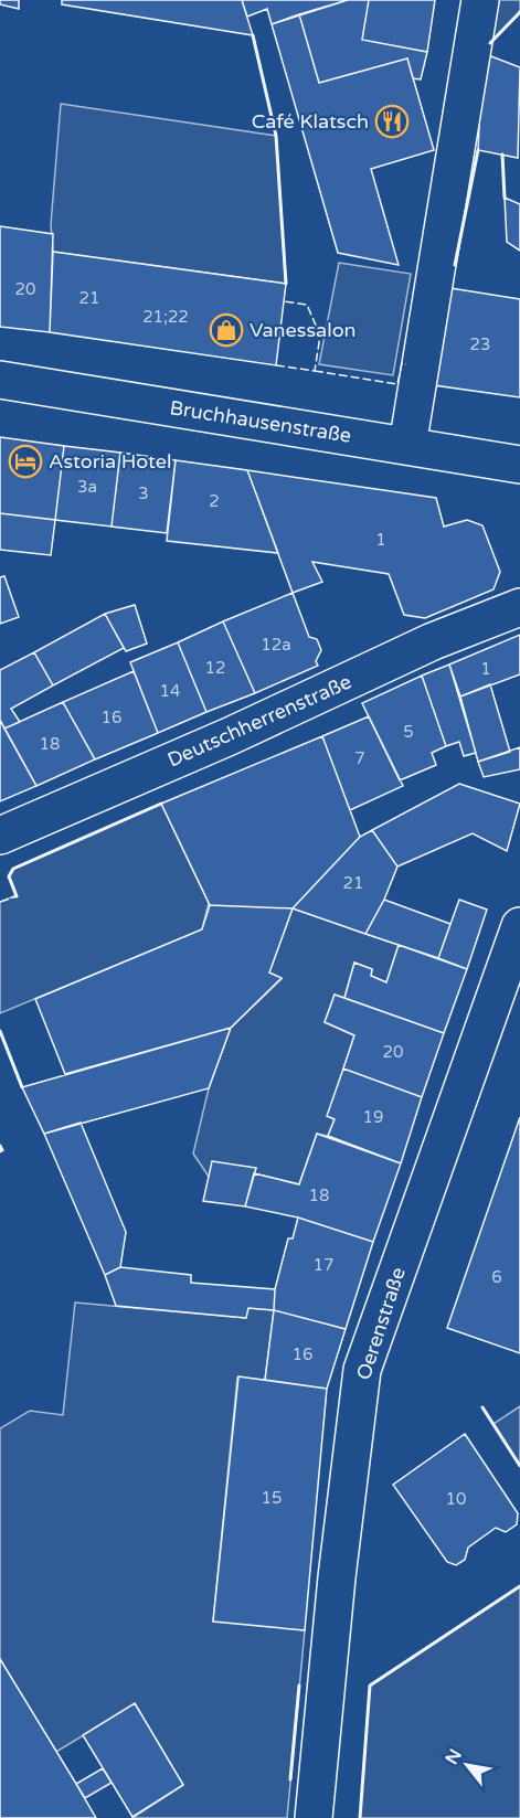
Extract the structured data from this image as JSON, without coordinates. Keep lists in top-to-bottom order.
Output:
{
  "streets": {
    "street": ["Bruchhausenstraße", "Deutschherrenstraße", "Oerenstraße"]
  },
  "places": {
    "restaurant": ["Café Klatsch"],
    "shop": ["Vanessalon"],
    "hotel": ["Astoria Hotel"]
  },
  "house_numbers": [
    "20",
    "21",
    "21;22",
    "23",
    "3a",
    "3",
    "2",
    "1",
    "12a",
    "12",
    "1",
    "14",
    "16",
    "5",
    "18",
    "7",
    "21",
    "20",
    "19",
    "18",
    "17",
    "6",
    "16",
    "15",
    "10"
  ],
  "north": "top left"
}
